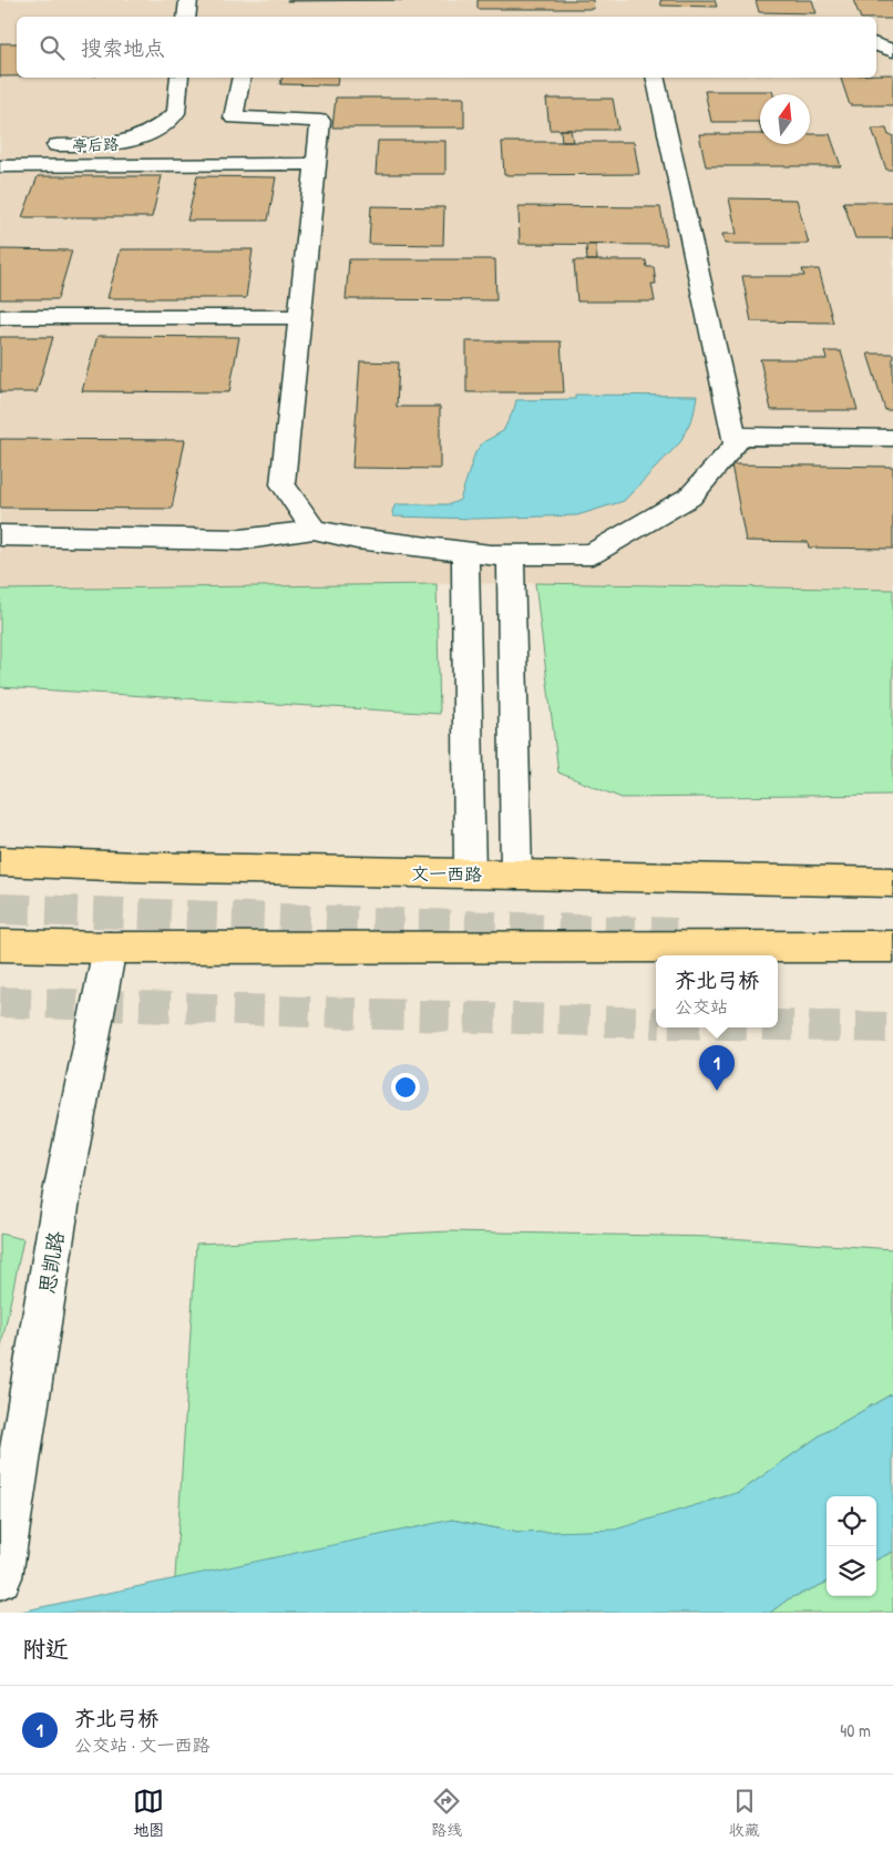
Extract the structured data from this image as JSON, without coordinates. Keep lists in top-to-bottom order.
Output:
{
  "streets": {
    "main road": ["文一西路"],
    "street": ["亭后路", "思凯路"]
  },
  "north": "top",
  "page": {
    "search": "搜索地点",
    "popup": ["齐北弓桥", "公交站"],
    "pins": "1",
    "heading": "附近",
    "list": [
      {
        "mark": "1",
        "name": "齐北弓桥",
        "note": "公交站 · 文一西路",
        "value": "40 m"
      }
    ],
    "nav": ["地图", "路线", "收藏"]
  }
}
